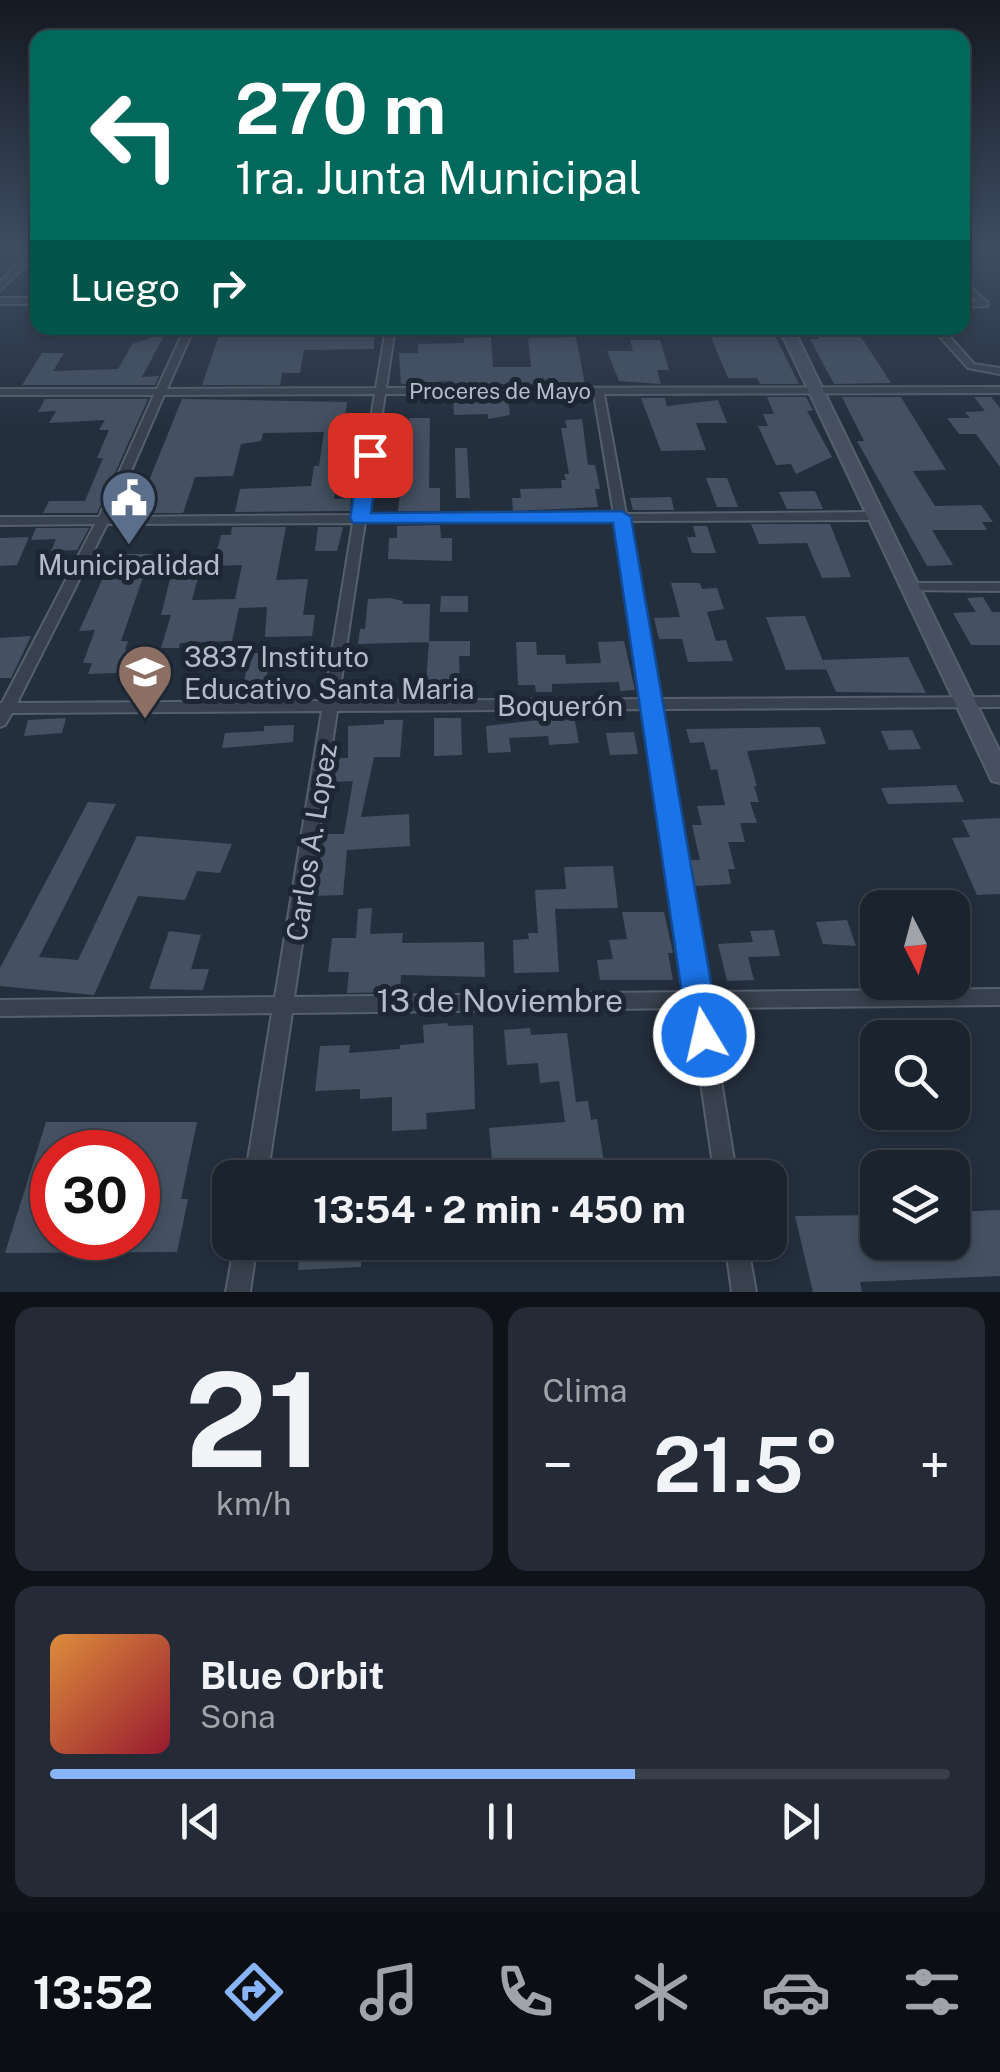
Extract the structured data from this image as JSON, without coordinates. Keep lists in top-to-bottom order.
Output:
{
  "streets": {
    "street": [
      "Proceres de Mayo",
      "Boquerón",
      "Carlos A. Lopez",
      "13 de Noviembre"
    ]
  },
  "crossings": [
    ["Proceres de Mayo", "Carlos A. Lopez"],
    ["Boquerón", "Carlos A. Lopez"],
    ["Carlos A. Lopez", "13 de Noviembre"]
  ],
  "places": {
    "public building": ["Municipalidad"],
    "school or university": ["3837 Instituto Educativo Santa Maria"]
  },
  "north": "bottom",
  "page": {
    "turn": ["270 m", "1ra. Junta Municipal"],
    "then": "Luego",
    "limit": "30",
    "trip": "13:54 · 2 min · 450 m",
    "tile": [
      ["21", "km/h"],
      "Clima"
    ],
    "heat": ["−", "21.5°", "+"],
    "song": ["Blue Orbit", "Sona"],
    "tabs": "13:52"
  }
}
